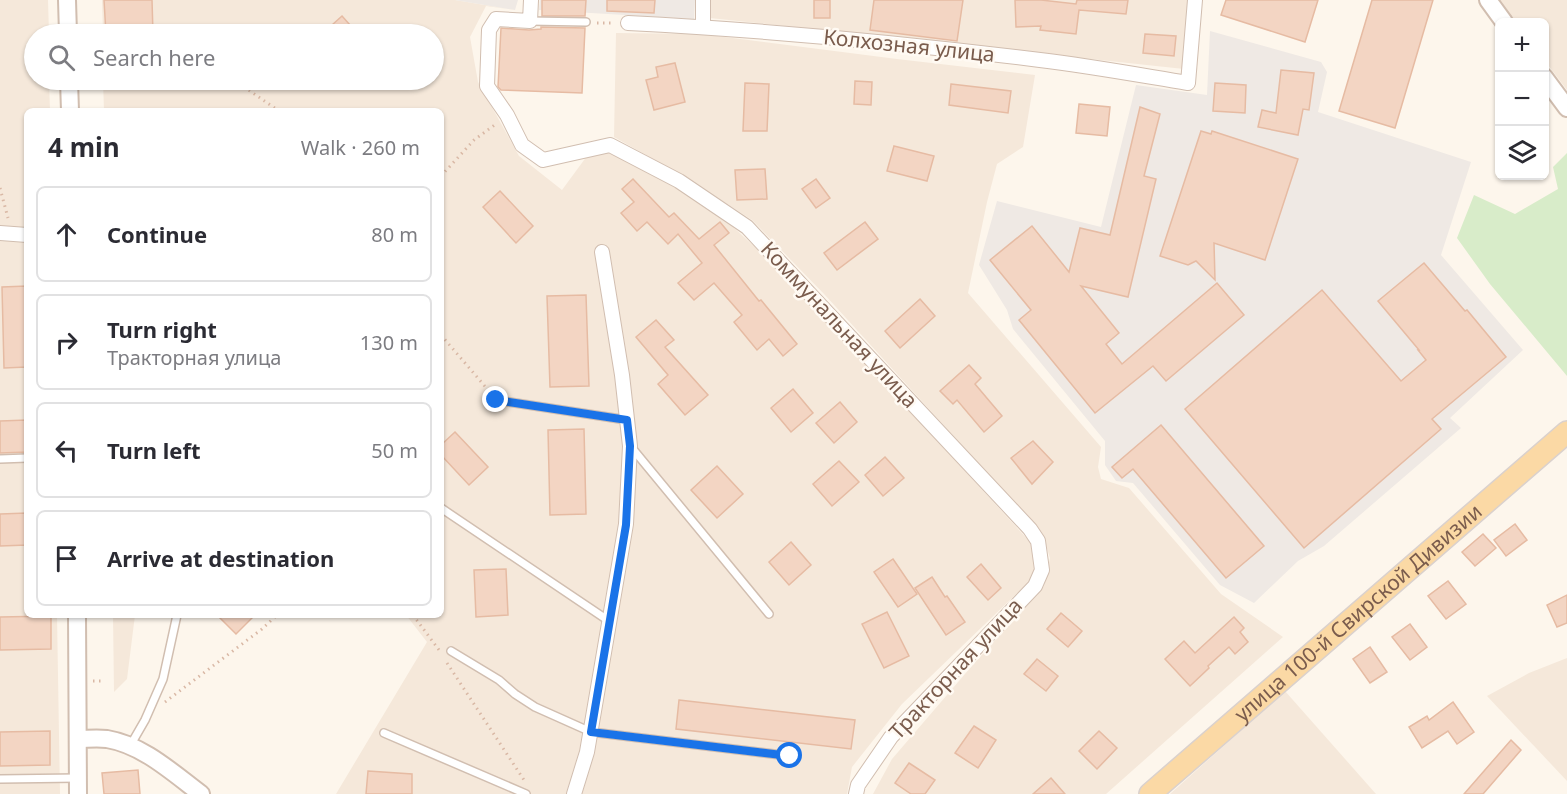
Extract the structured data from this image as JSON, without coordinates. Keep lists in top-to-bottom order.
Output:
{
  "streets": {
    "main road": ["улица 100-й Свирской Дивизии"],
    "street": ["Колхозная улица", "Коммунальная улица", "Тракторная улица"]
  },
  "crossings": [
    ["Коммунальная улица", "Тракторная улица"]
  ],
  "page": {
    "map_buttons": ["+", "−"],
    "search": "Search here",
    "heading": ["4 min", "Walk · 260 m"],
    "list": [
      ["Continue", "80 m"],
      ["Turn right", "Тракторная улица", "130 m"],
      ["Turn left", "50 m"],
      "Arrive at destination"
    ]
  }
}
